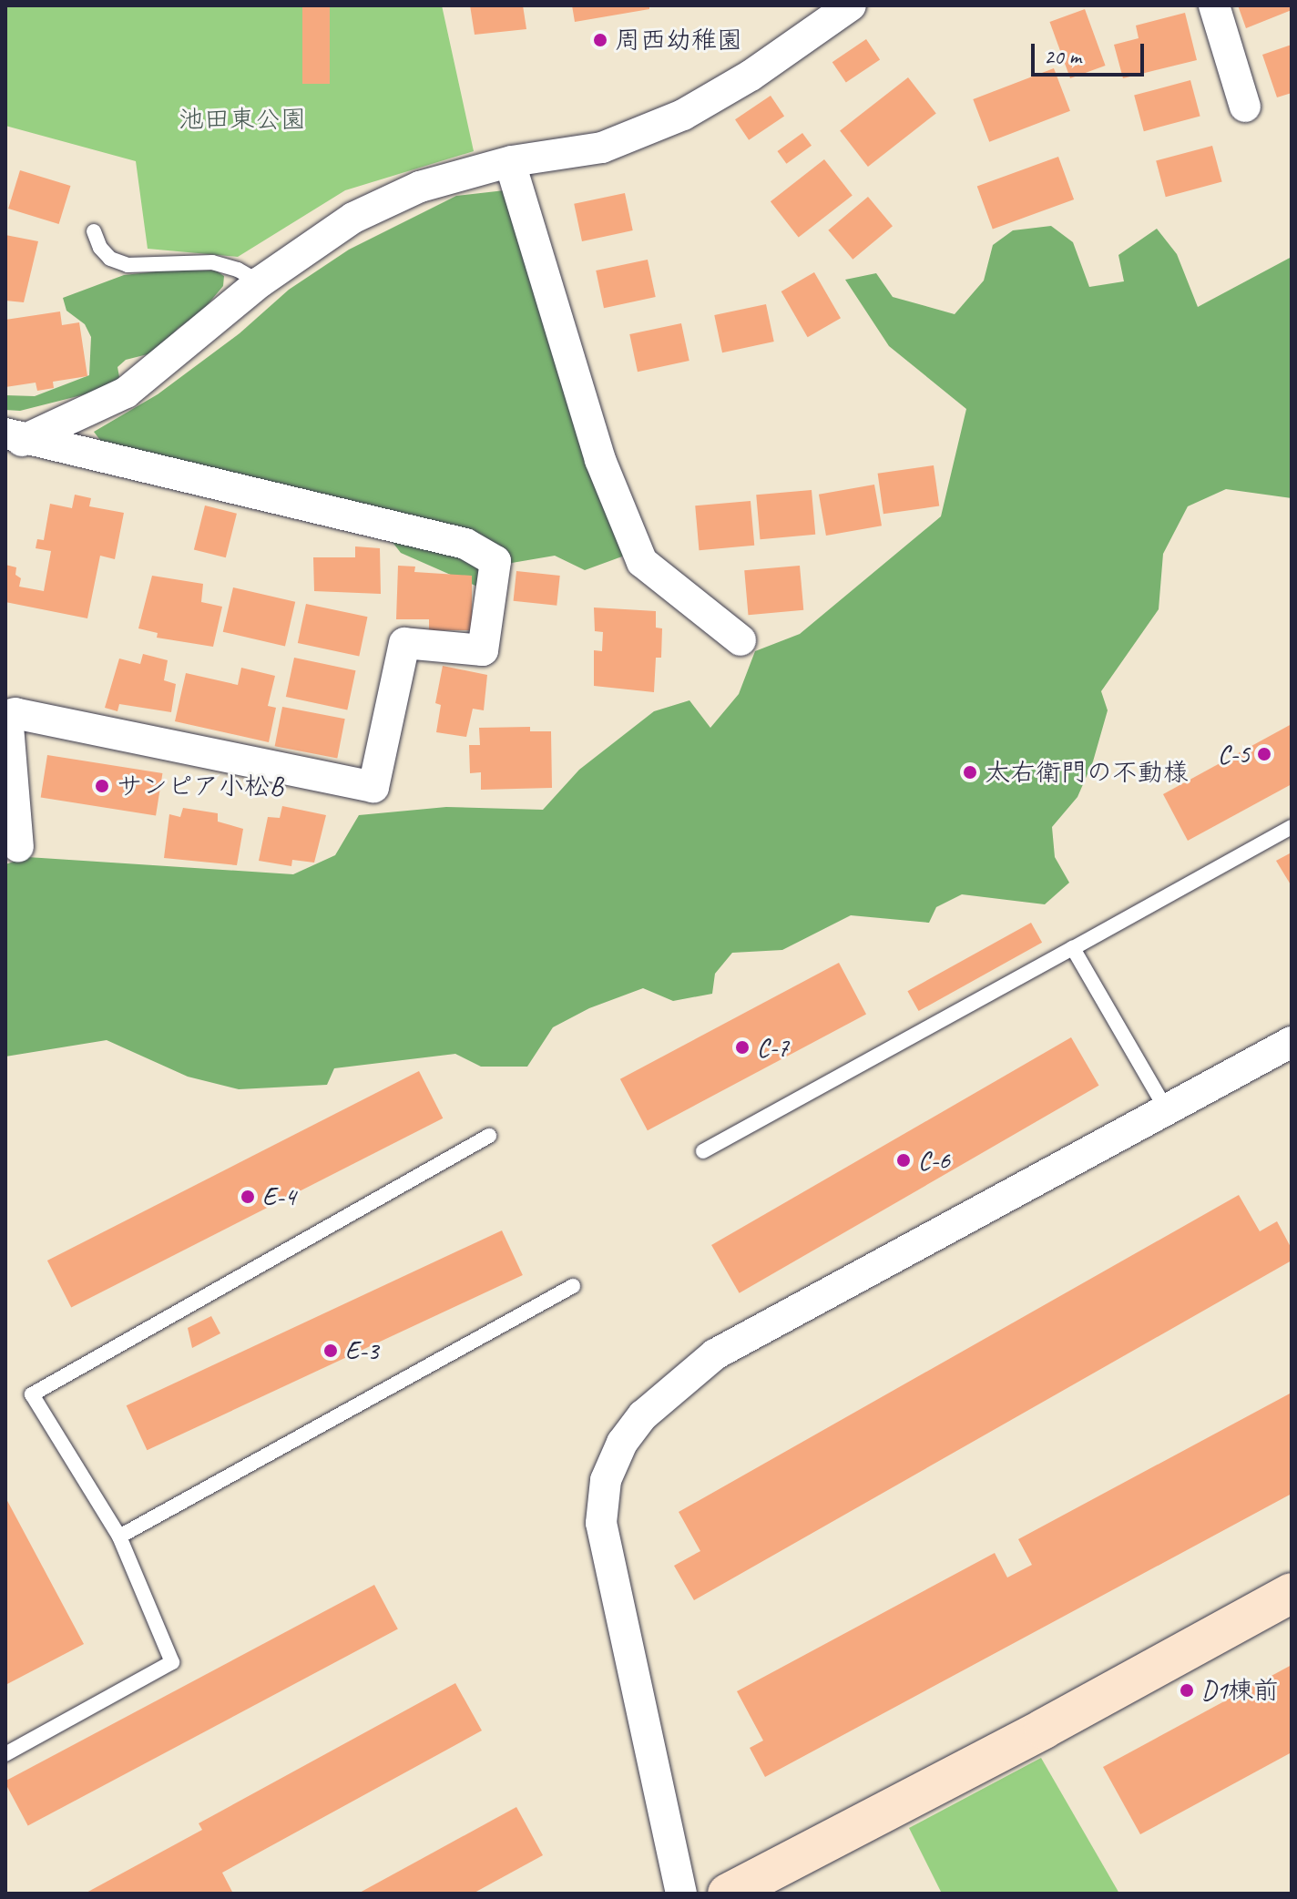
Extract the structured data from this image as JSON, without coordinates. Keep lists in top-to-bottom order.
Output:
{
  "parks": ["池田東公園"],
  "places": [
    "周西幼稚園",
    "C-5",
    "太右衛門の不動様",
    "サンピア小松B",
    "C-7",
    "C-6",
    "E-4",
    "E-3",
    "D1棟前"
  ],
  "scale_bar": "20 m"
}
